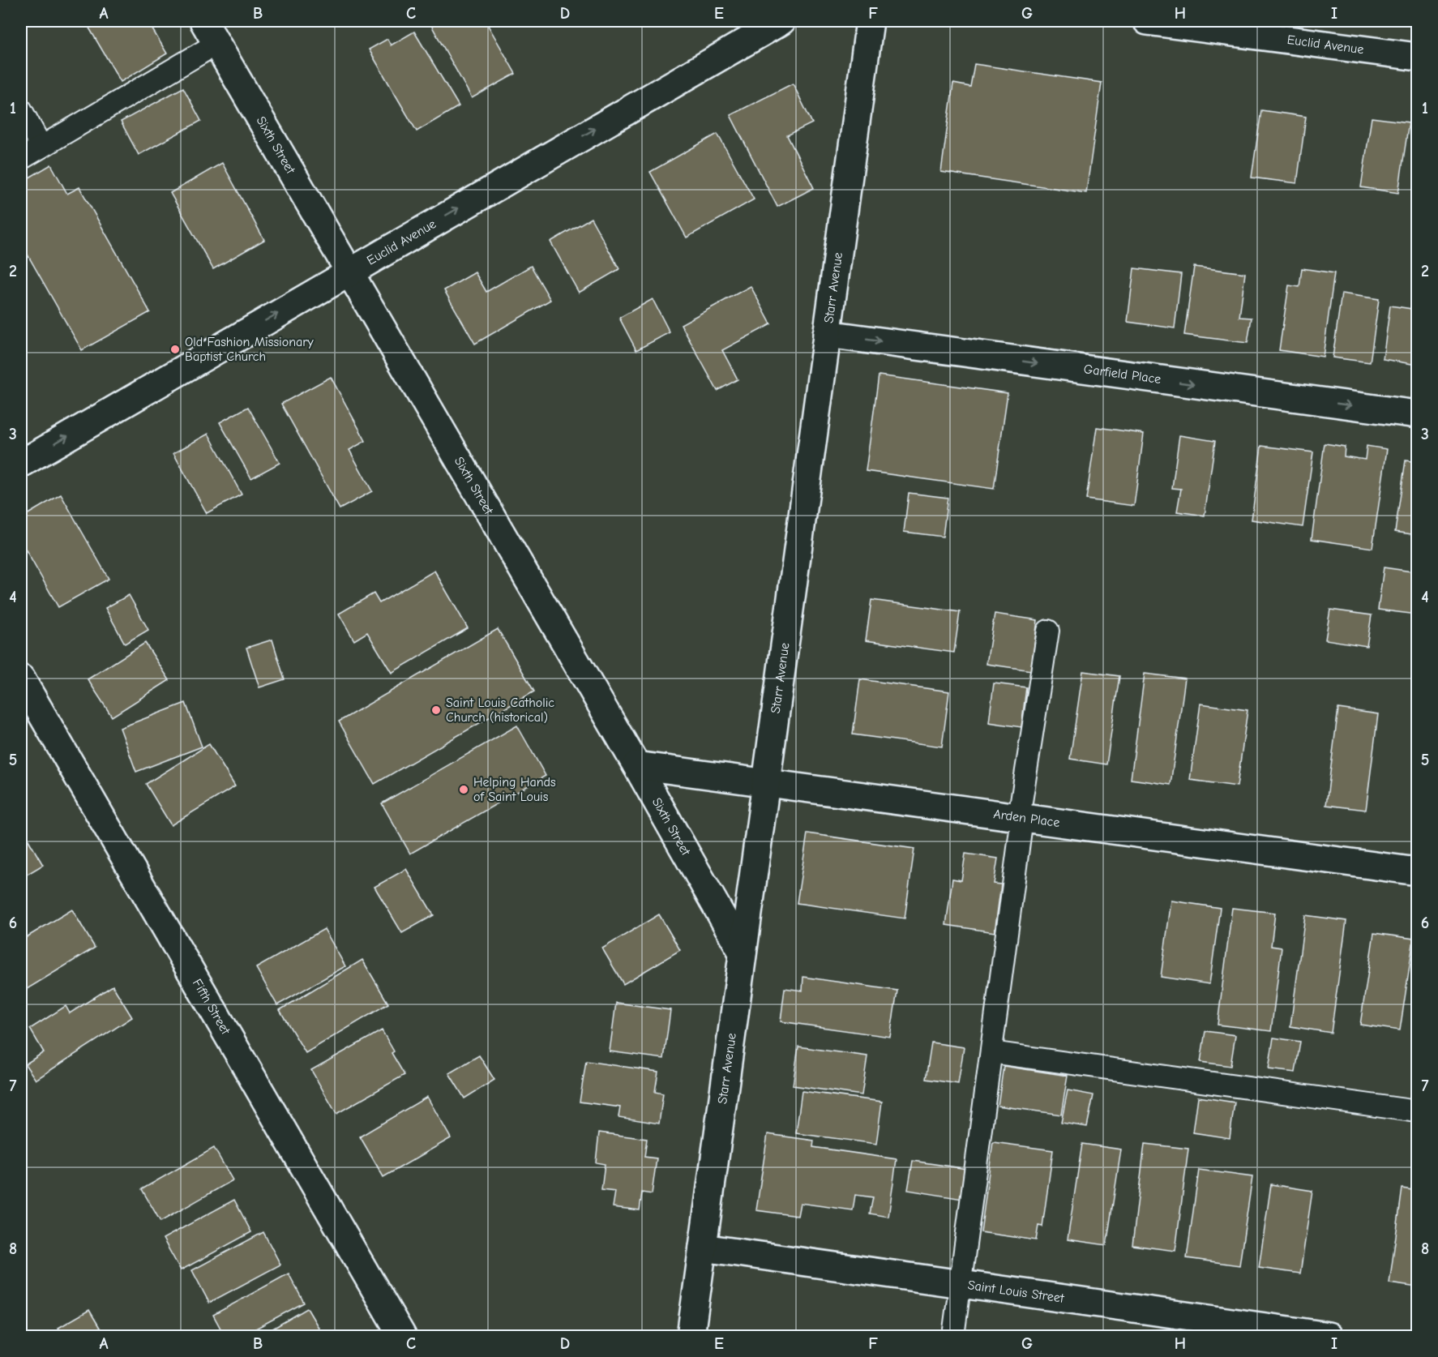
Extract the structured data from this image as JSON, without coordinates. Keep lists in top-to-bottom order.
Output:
{
  "streets": {
    "street": [
      "Euclid Avenue",
      "Sixth Street",
      "Starr Avenue",
      "Garfield Place",
      "Arden Place",
      "Fifth Street",
      "Saint Louis Street"
    ]
  },
  "crossings": [
    ["Euclid Avenue", "Sixth Street"],
    ["Sixth Street", "Starr Avenue"],
    ["Sixth Street", "Arden Place"],
    ["Starr Avenue", "Garfield Place"],
    ["Starr Avenue", "Arden Place"],
    ["Starr Avenue", "Saint Louis Street"]
  ],
  "one_way": ["Euclid Avenue", "Garfield Place"],
  "places": ["Old Fashion Missionary Baptist Church", "Saint Louis Catholic Church (historical)", "Helping Hands of Saint Louis"],
  "grid": {
    "columns": [
      "A",
      "B",
      "C",
      "D",
      "E",
      "F",
      "G",
      "H",
      "I"
    ],
    "rows": [
      "1",
      "2",
      "3",
      "4",
      "5",
      "6",
      "7",
      "8"
    ]
  }
}
